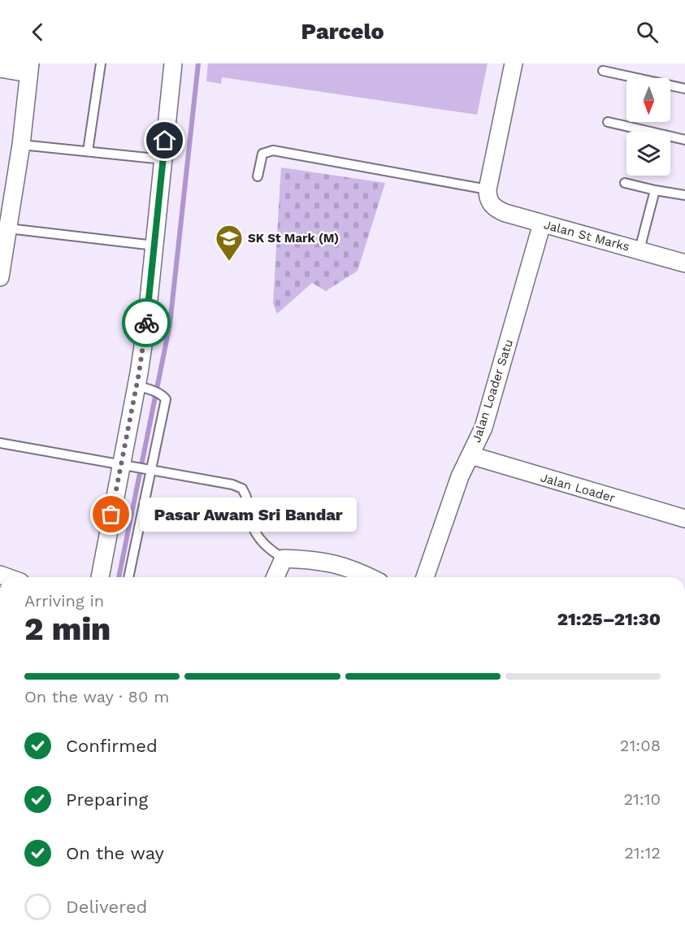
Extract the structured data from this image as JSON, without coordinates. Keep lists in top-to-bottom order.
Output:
{
  "streets": {
    "street": ["Jalan St Marks", "Jalan Loader Satu", "Jalan Loader"]
  },
  "crossings": [
    ["Jalan St Marks", "Jalan Loader Satu"],
    ["Jalan Loader Satu", "Jalan Loader"]
  ],
  "places": {
    "school or university": ["SK St Mark (M)"],
    "other": ["Pasar Awam Sri Bandar"]
  },
  "north": "bottom",
  "page": {
    "header": "Parcelo",
    "bubble": "Pasar Awam Sri Bandar",
    "heading": ["2 min", "Arriving in", "21:25–21:30"],
    "bar": "On the way · 80 m",
    "list": [
      ["Confirmed", "21:08"],
      ["Preparing", "21:10"],
      ["On the way", "21:12"],
      "Delivered"
    ]
  }
}
